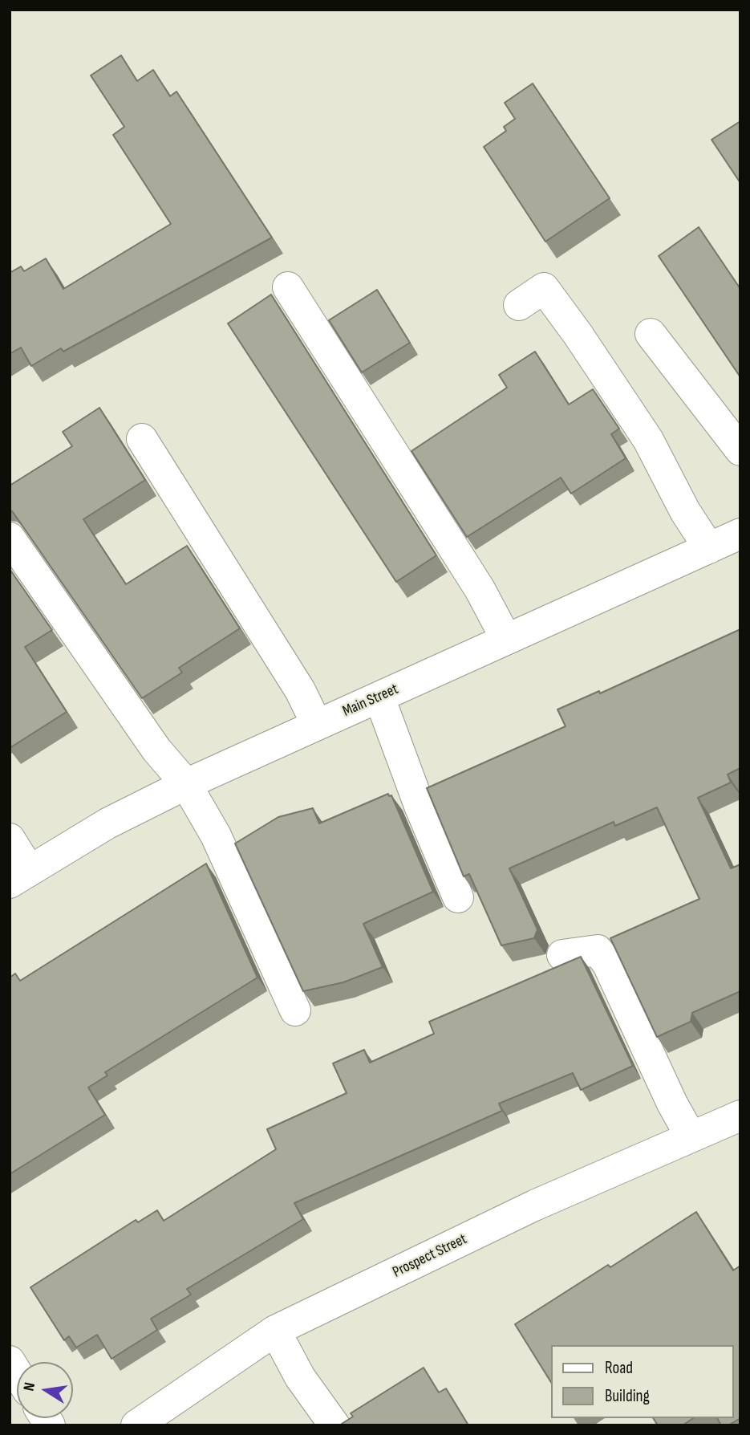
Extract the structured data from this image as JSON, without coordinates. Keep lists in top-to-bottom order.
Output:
{
  "streets": {
    "street": ["Main Street", "Prospect Street"]
  },
  "legend": ["Road", "Building"],
  "north": "left"
}
